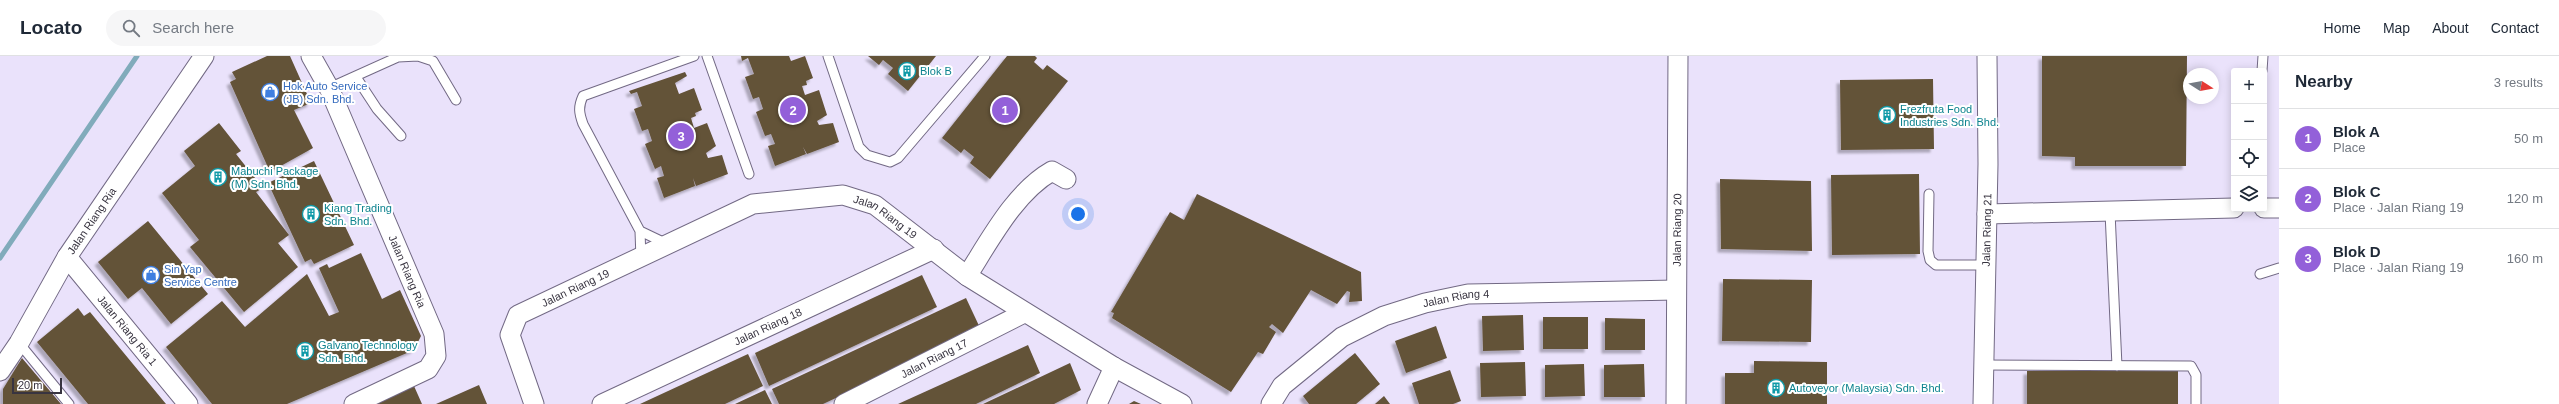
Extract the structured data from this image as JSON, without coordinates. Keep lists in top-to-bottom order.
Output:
{
  "streets": {
    "street": [
      "Jalan Riang 19",
      "Jalan Riang Ria",
      "Jalan Riang 20",
      "Jalan Riang 21",
      "Jalan Riang 4",
      "Jalan Riang 18",
      "Jalan Riang Ria 1",
      "Jalan Riang 17"
    ]
  },
  "crossings": [
    ["Jalan Riang 19", "Jalan Riang 18"],
    ["Jalan Riang 19", "Jalan Riang 17"],
    ["Jalan Riang Ria", "Jalan Riang Ria 1"],
    ["Jalan Riang 20", "Jalan Riang 4"]
  ],
  "places": {
    "building": [
      "Blok B",
      "Frezfruta Food Industries Sdn. Bhd.",
      "Mabuchi Package (M) Sdn. Bhd.",
      "Kiang Trading Sdn. Bhd.",
      "Galvano Technology Sdn. Bhd.",
      "Autoveyor (Malaysia) Sdn. Bhd."
    ],
    "shop": ["Hok Auto Service (JB) Sdn. Bhd.", "Sin Yap Service Centre"]
  },
  "scale_bar": "20 m",
  "north": "right",
  "page": {
    "header": "Locato",
    "search": "Search here",
    "nav": [
      "Home",
      "Map",
      "About",
      "Contact"
    ],
    "heading": ["Nearby", "3 results"],
    "map_buttons": ["+", "−"],
    "pins": ["1", "2", "3"],
    "list": [
      {
        "mark": "1",
        "name": "Blok A",
        "note": "Place",
        "value": "50 m"
      },
      {
        "mark": "2",
        "name": "Blok C",
        "note": "Place · Jalan Riang 19",
        "value": "120 m"
      },
      {
        "mark": "3",
        "name": "Blok D",
        "note": "Place · Jalan Riang 19",
        "value": "160 m"
      }
    ],
    "scale": "20 m"
  }
}
